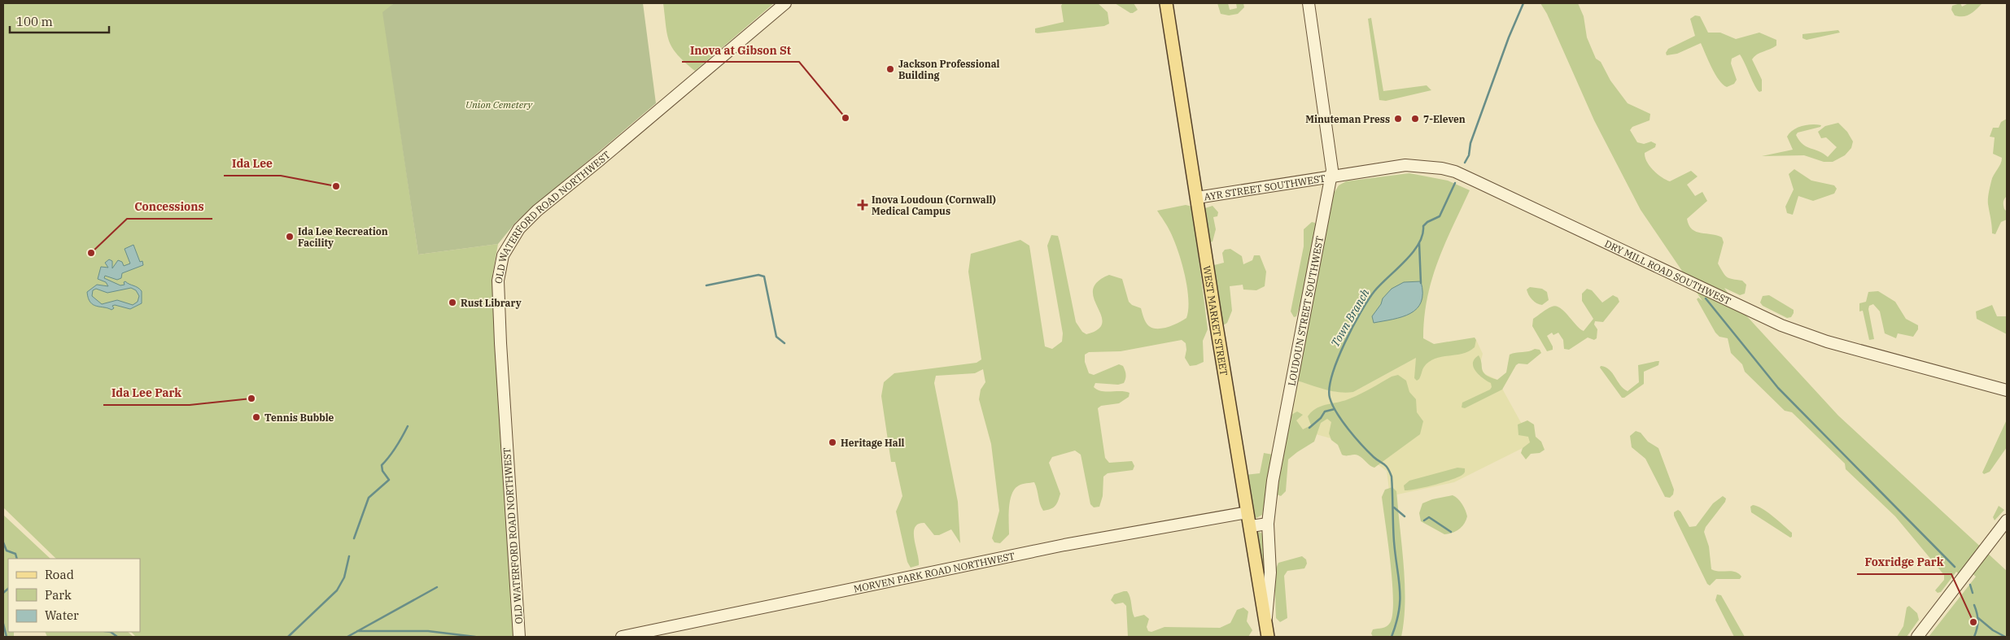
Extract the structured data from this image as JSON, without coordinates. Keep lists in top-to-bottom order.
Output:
{
  "streets": {
    "main road": ["WEST MARKET STREET"],
    "street": [
      "AYR STREET SOUTHWEST",
      "OLD WATERFORD ROAD NORTHWEST",
      "DRY MILL ROAD SOUTHWEST",
      "LOUDOUN STREET SOUTHWEST",
      "MORVEN PARK ROAD NORTHWEST"
    ]
  },
  "crossings": [
    ["AYR STREET SOUTHWEST", "DRY MILL ROAD SOUTHWEST"],
    ["AYR STREET SOUTHWEST", "LOUDOUN STREET SOUTHWEST"],
    ["AYR STREET SOUTHWEST", "WEST MARKET STREET"],
    ["DRY MILL ROAD SOUTHWEST", "LOUDOUN STREET SOUTHWEST"],
    ["LOUDOUN STREET SOUTHWEST", "WEST MARKET STREET"],
    ["WEST MARKET STREET", "MORVEN PARK ROAD NORTHWEST"]
  ],
  "water": ["Town Branch"],
  "parks": ["Union Cemetery"],
  "places": {
    "other": [
      "Jackson Professional Building",
      "Inova at Gibson St",
      "Minuteman Press",
      "7-Eleven",
      "Ida Lee",
      "Ida Lee Recreation Facility",
      "Concessions",
      "Rust Library",
      "Ida Lee Park",
      "Tennis Bubble",
      "Heritage Hall",
      "Foxridge Park"
    ],
    "health": ["Inova Loudoun (Cornwall) Medical Campus"]
  },
  "legend": ["Road", "Park", "Water"],
  "scale_bar": "100 m"
}
